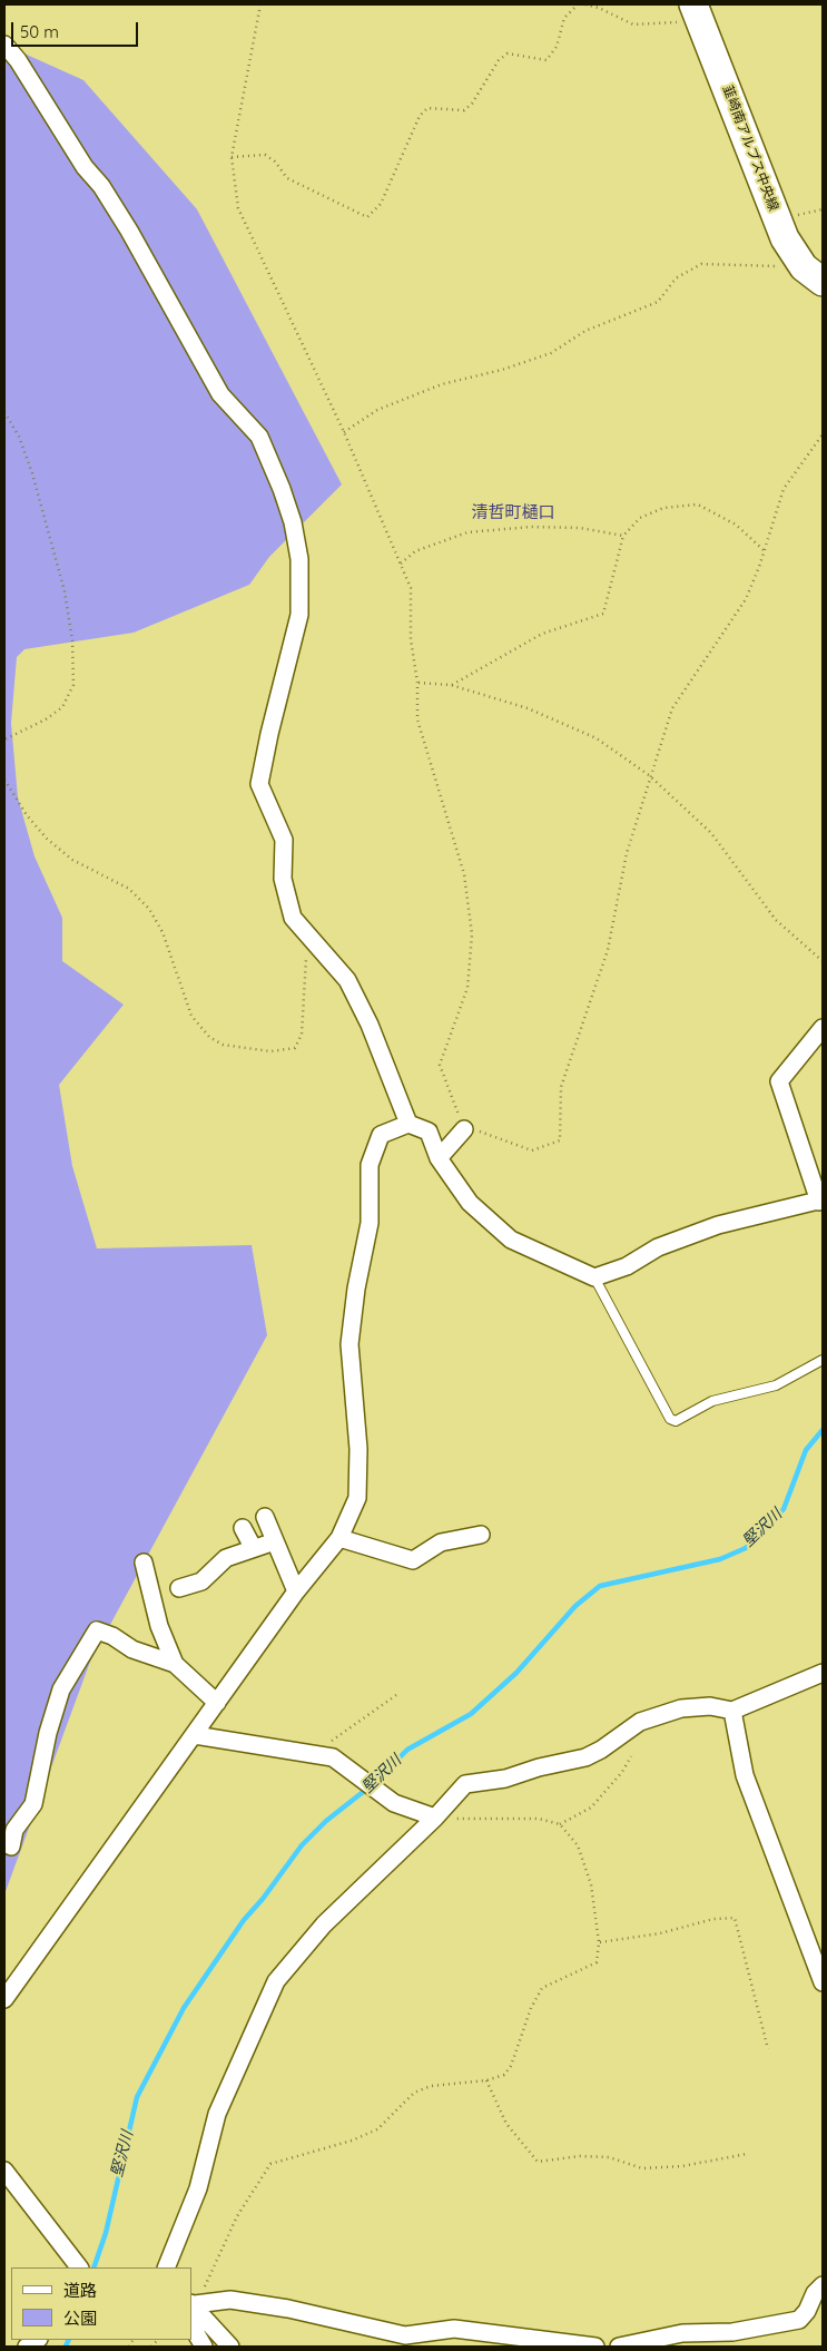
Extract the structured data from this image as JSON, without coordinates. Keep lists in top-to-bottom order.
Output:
{
  "streets": {
    "main road": ["韮崎南アルプス中央線"]
  },
  "districts": ["清哲町樋口"],
  "water": ["堅沢川"],
  "legend": ["道路", "公園"],
  "scale_bar": "50 m"
}
